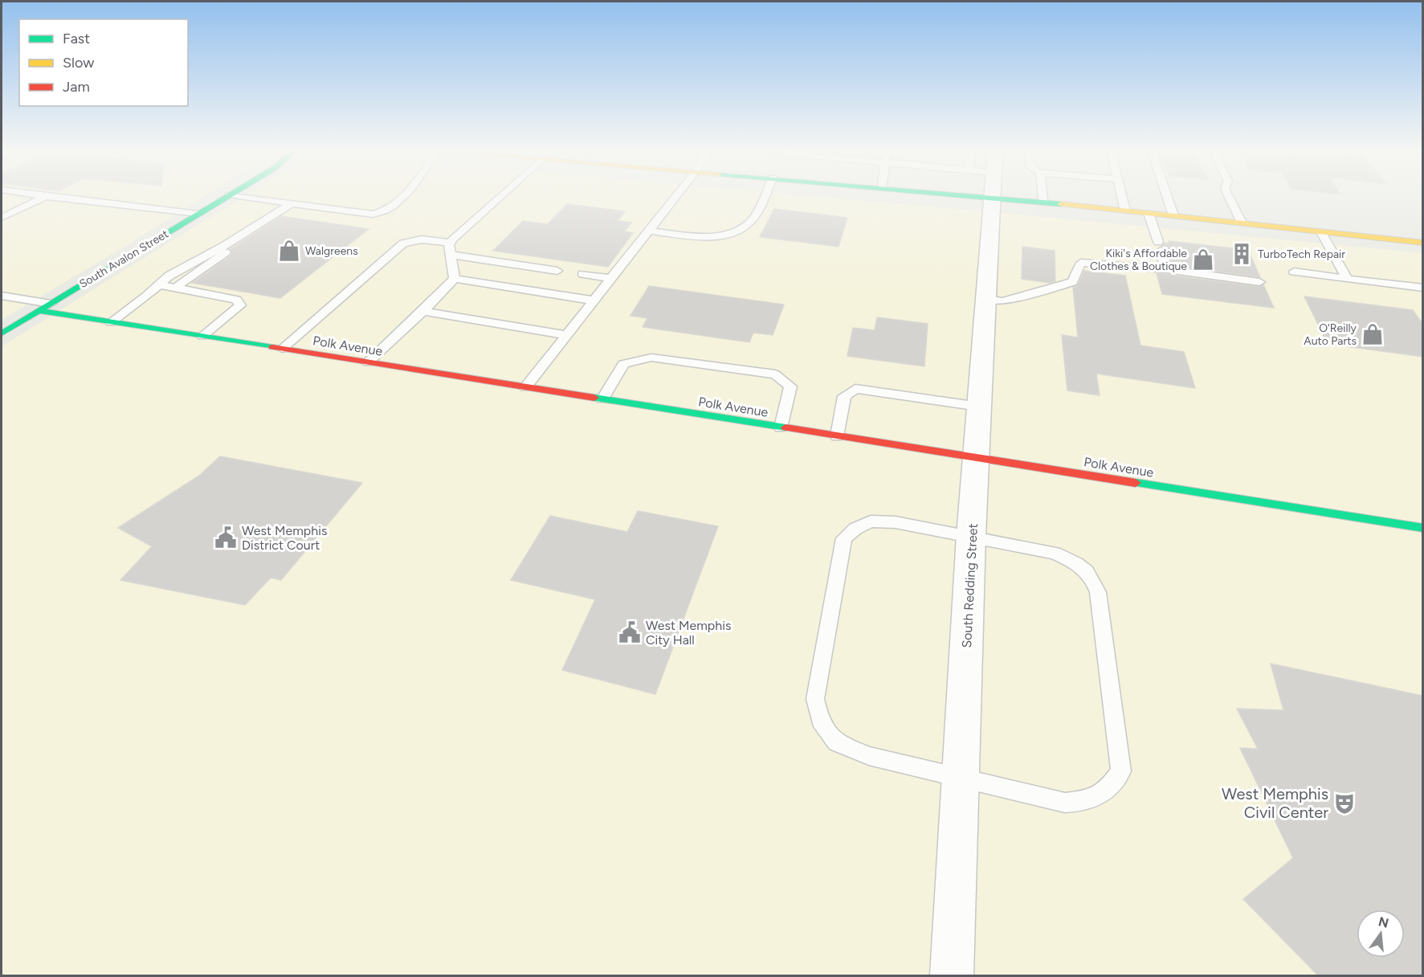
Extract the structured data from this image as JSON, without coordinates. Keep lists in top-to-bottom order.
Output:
{
  "streets": {
    "street": ["South Avalon Street", "Polk Avenue", "South Redding Street"]
  },
  "crossings": [
    ["South Avalon Street", "Polk Avenue"],
    ["Polk Avenue", "South Redding Street"]
  ],
  "places": {
    "shop": ["Walgreens", "Kiki's Affordable Clothes & Boutique", "O'Reilly Auto Parts"],
    "building": ["TurboTech Repair"],
    "public building": ["West Memphis District Court", "West Memphis City Hall"],
    "theatre": ["West Memphis Civil Center"]
  },
  "legend": ["Fast", "Slow", "Jam"],
  "north": "top"
}
